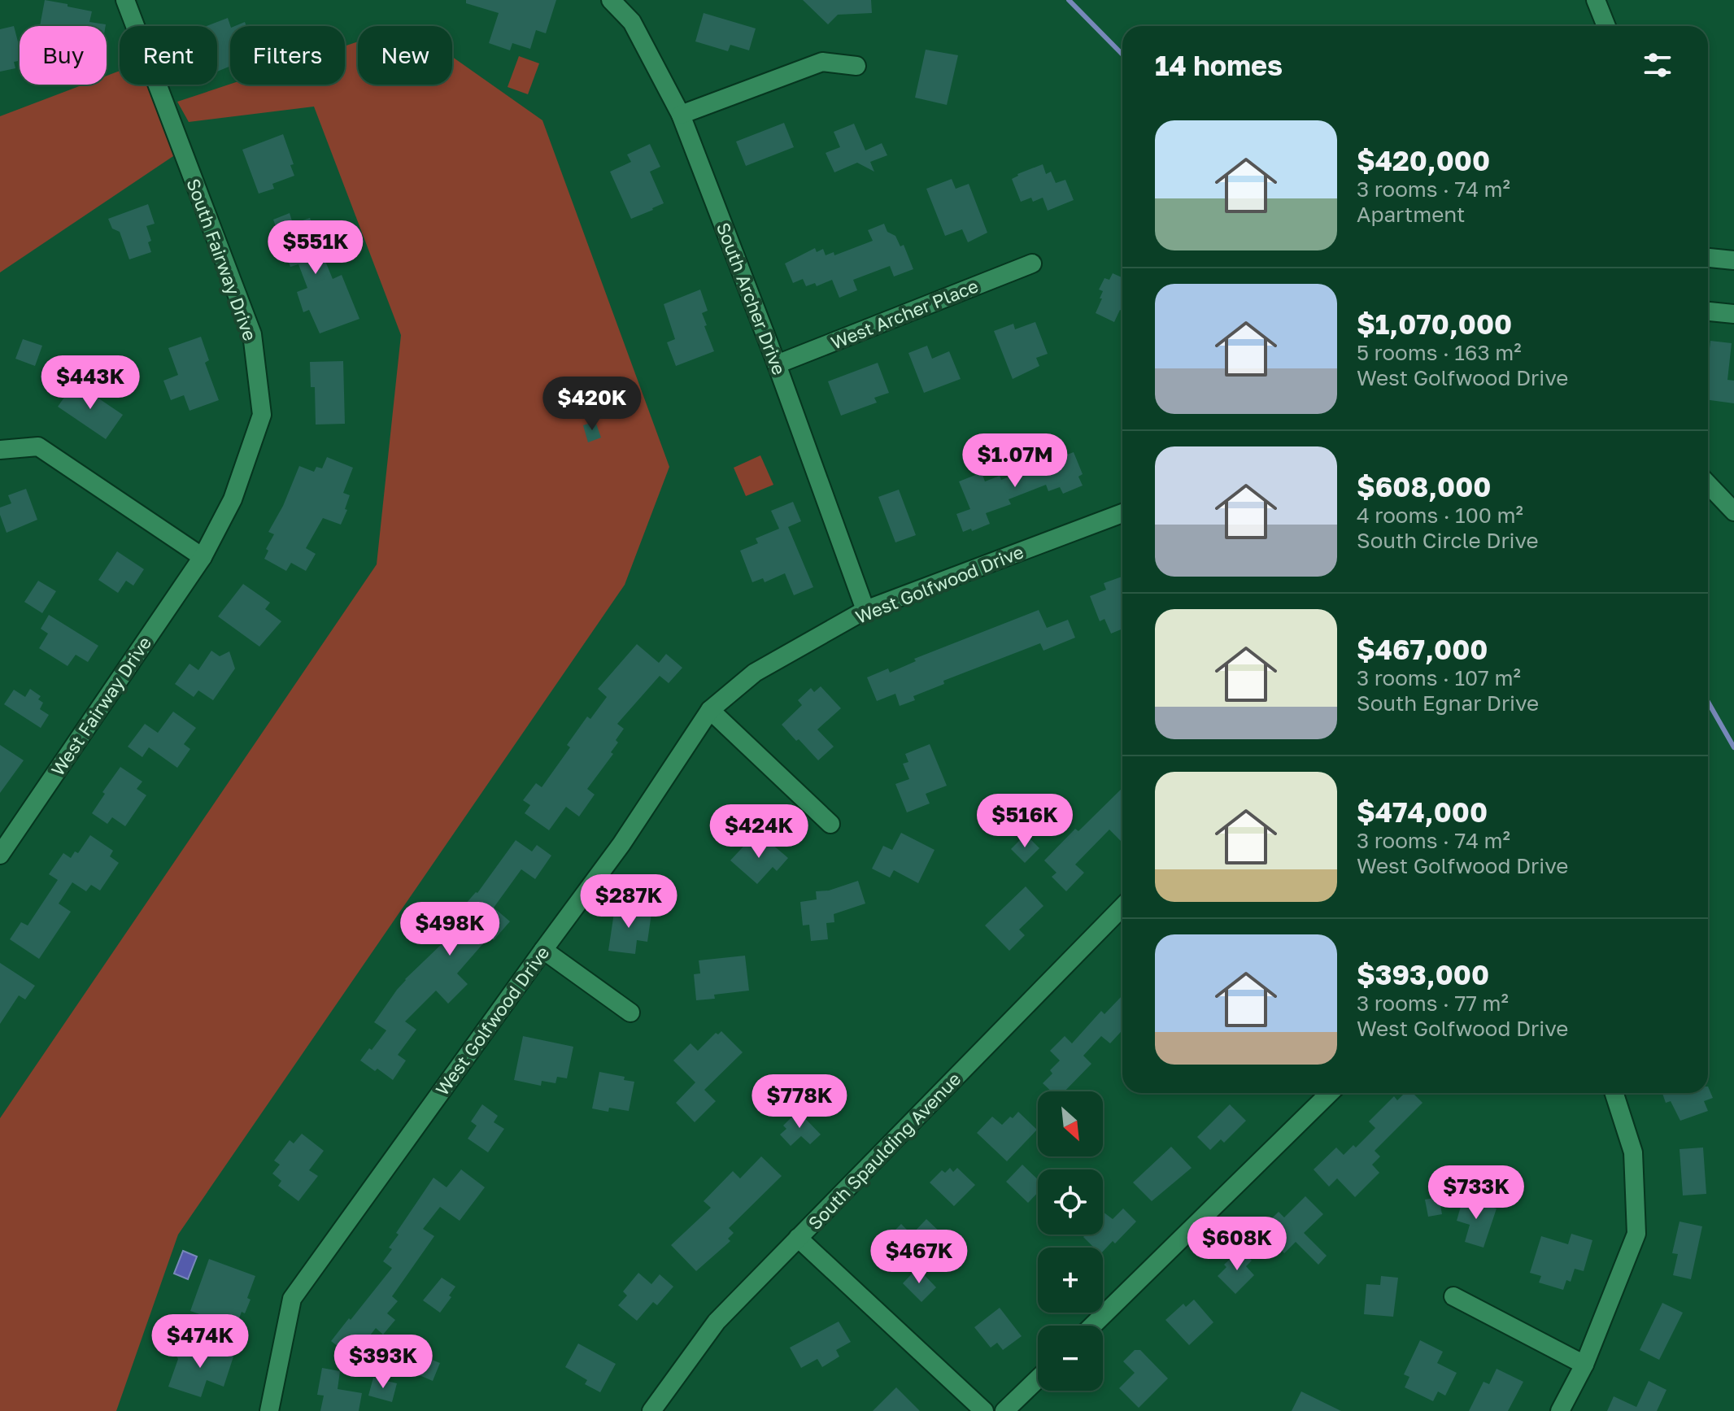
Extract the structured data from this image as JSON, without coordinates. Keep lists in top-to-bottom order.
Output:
{
  "streets": {
    "street": [
      "South Fairway Drive",
      "South Archer Drive",
      "West Archer Place",
      "West Golfwood Drive",
      "West Fairway Drive",
      "South Spaulding Avenue"
    ]
  },
  "crossings": [
    ["South Fairway Drive", "West Fairway Drive"],
    ["South Archer Drive", "West Archer Place"],
    ["South Archer Drive", "West Golfwood Drive"]
  ],
  "north": "bottom right",
  "page": {
    "chip": [
      "Buy",
      "Rent",
      "Filters",
      "New"
    ],
    "heading": "14 homes",
    "list": [
      {
        "name": "$420,000",
        "note": "3 rooms · 74 m² · Apartment"
      },
      {
        "name": "$1,070,000",
        "note": "5 rooms · 163 m² · West Golfwood Drive"
      },
      {
        "name": "$608,000",
        "note": "4 rooms · 100 m² · South Circle Drive"
      },
      {
        "name": "$467,000",
        "note": "3 rooms · 107 m² · South Egnar Drive"
      },
      {
        "name": "$474,000",
        "note": "3 rooms · 74 m² · West Golfwood Drive"
      },
      {
        "name": "$393,000",
        "note": "3 rooms · 77 m² · West Golfwood Drive"
      }
    ],
    "price": [
      "$551K",
      "$443K",
      "$420K",
      "$1.07M",
      "$516K",
      "$424K",
      "$287K",
      "$498K",
      "$778K",
      "$733K",
      "$608K",
      "$467K",
      "$474K",
      "$393K"
    ],
    "map_buttons": ["+", "−"]
  }
}
